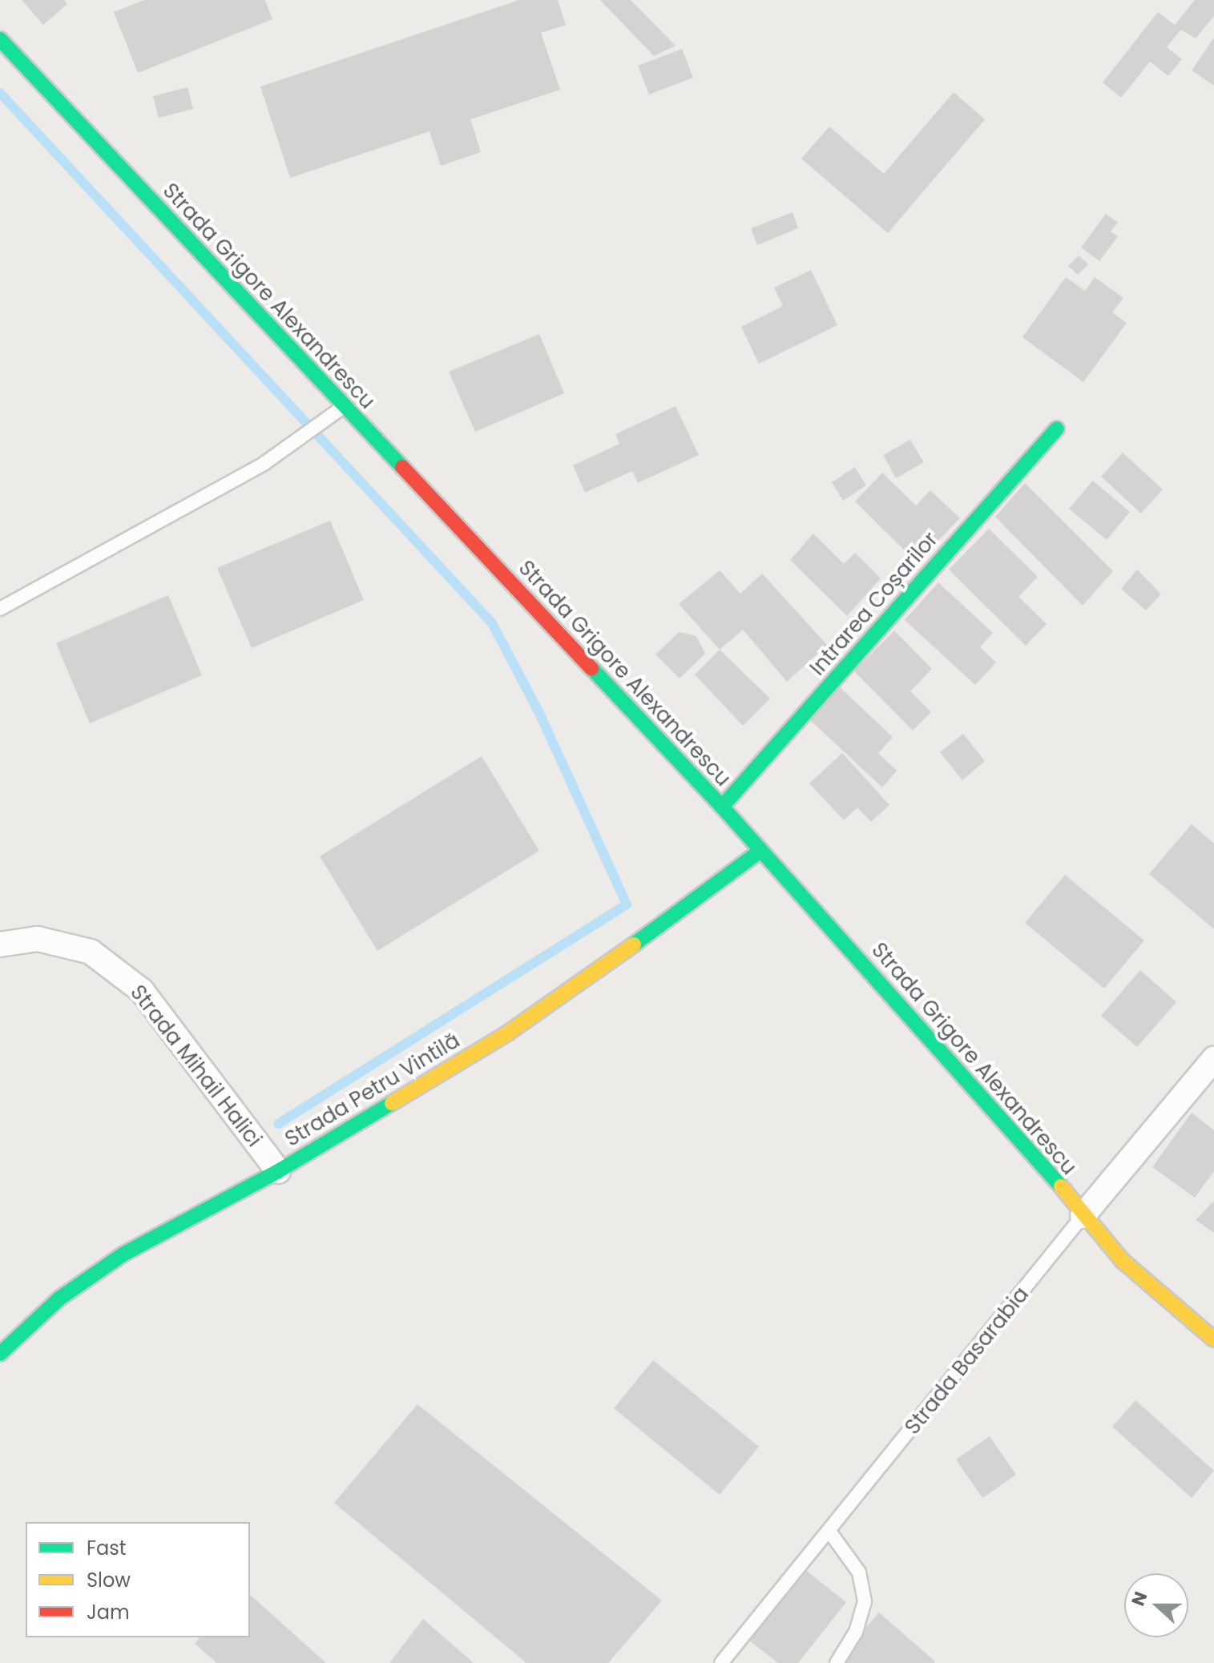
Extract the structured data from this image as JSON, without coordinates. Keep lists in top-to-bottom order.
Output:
{
  "streets": {
    "street": [
      "Strada Grigore Alexandrescu",
      "Intrarea Coșarilor",
      "Strada Mihail Halici",
      "Strada Petru Vintilă",
      "Strada Basarabia"
    ]
  },
  "crossings": [
    ["Strada Grigore Alexandrescu", "Intrarea Coșarilor"],
    ["Strada Grigore Alexandrescu", "Strada Petru Vintilă"],
    ["Strada Grigore Alexandrescu", "Strada Basarabia"],
    ["Strada Mihail Halici", "Strada Petru Vintilă"]
  ],
  "legend": ["Fast", "Slow", "Jam"],
  "north": "left"
}
